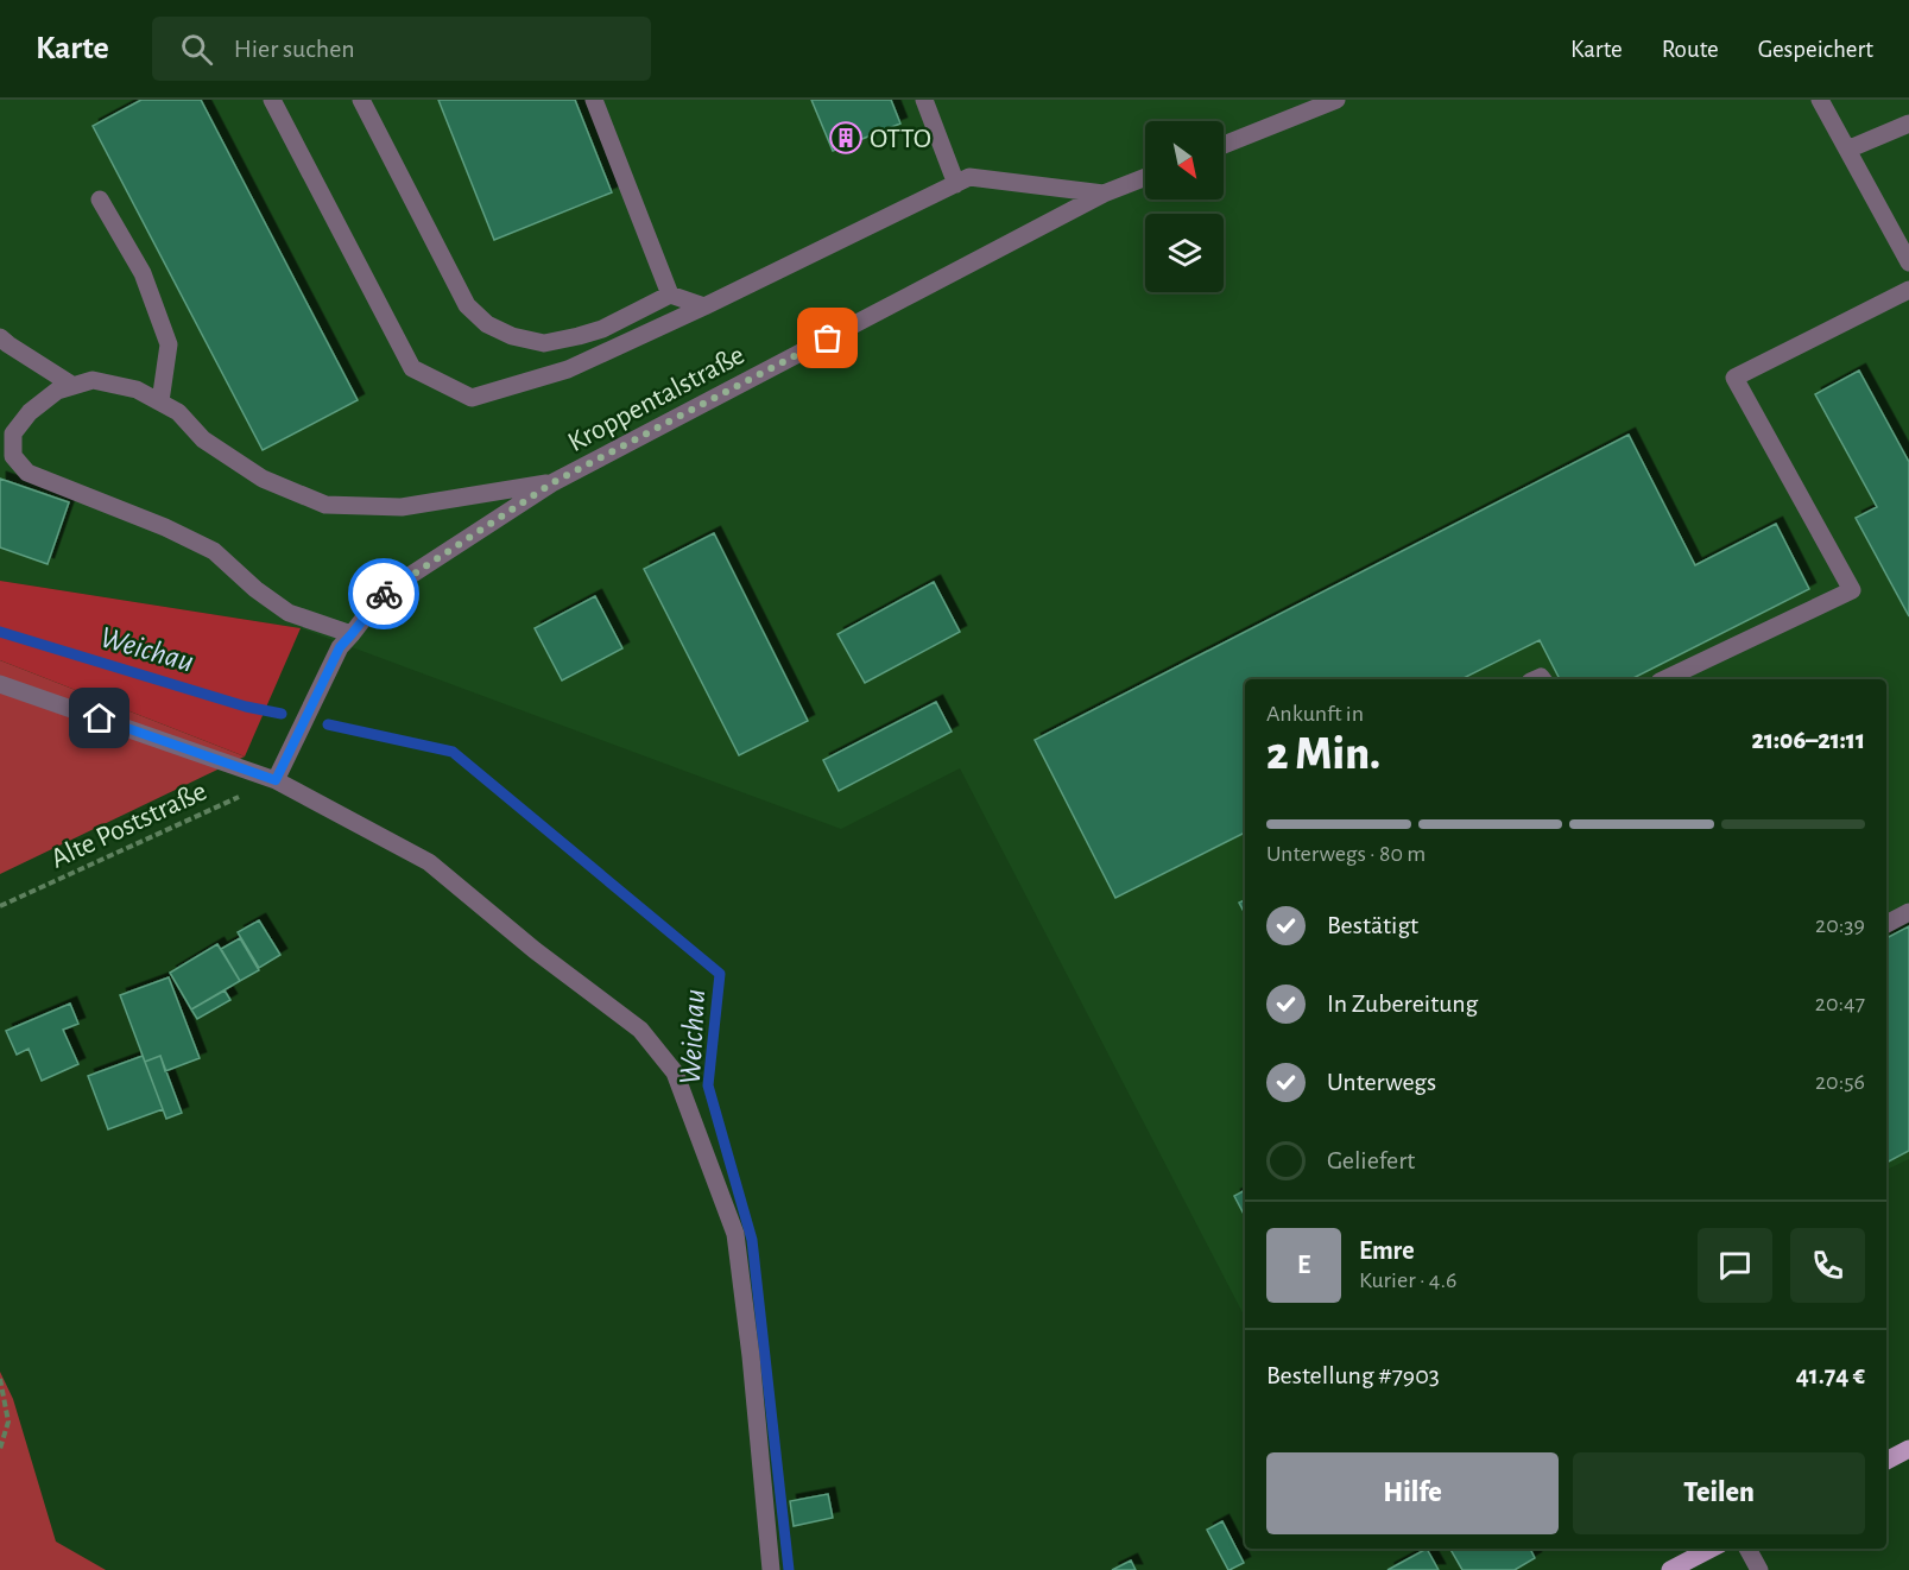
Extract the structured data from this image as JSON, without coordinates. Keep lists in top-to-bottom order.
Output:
{
  "streets": {
    "street": ["Kroppentalstraße"],
    "path": ["Alte Poststraße"]
  },
  "crossings": [
    ["Kroppentalstraße", "Alte Poststraße"]
  ],
  "water": ["Weichau"],
  "places": {
    "building": ["OTTO"]
  },
  "north": "bottom right",
  "page": {
    "header": "Karte",
    "search": "Hier suchen",
    "nav": ["Karte", "Route", "Gespeichert"],
    "heading": ["2 Min.", "Ankunft in", "21:06–21:11"],
    "panel": [
      "Emre",
      "Kurier · 4.6",
      "Bestellung #7903",
      "41.74 €"
    ],
    "bar": "Unterwegs · 80 m",
    "list": [
      ["Bestätigt", "20:39"],
      ["In Zubereitung", "20:47"],
      ["Unterwegs", "20:56"],
      "Geliefert"
    ],
    "round": "E",
    "buttons": ["Hilfe", "Teilen"]
  }
}
